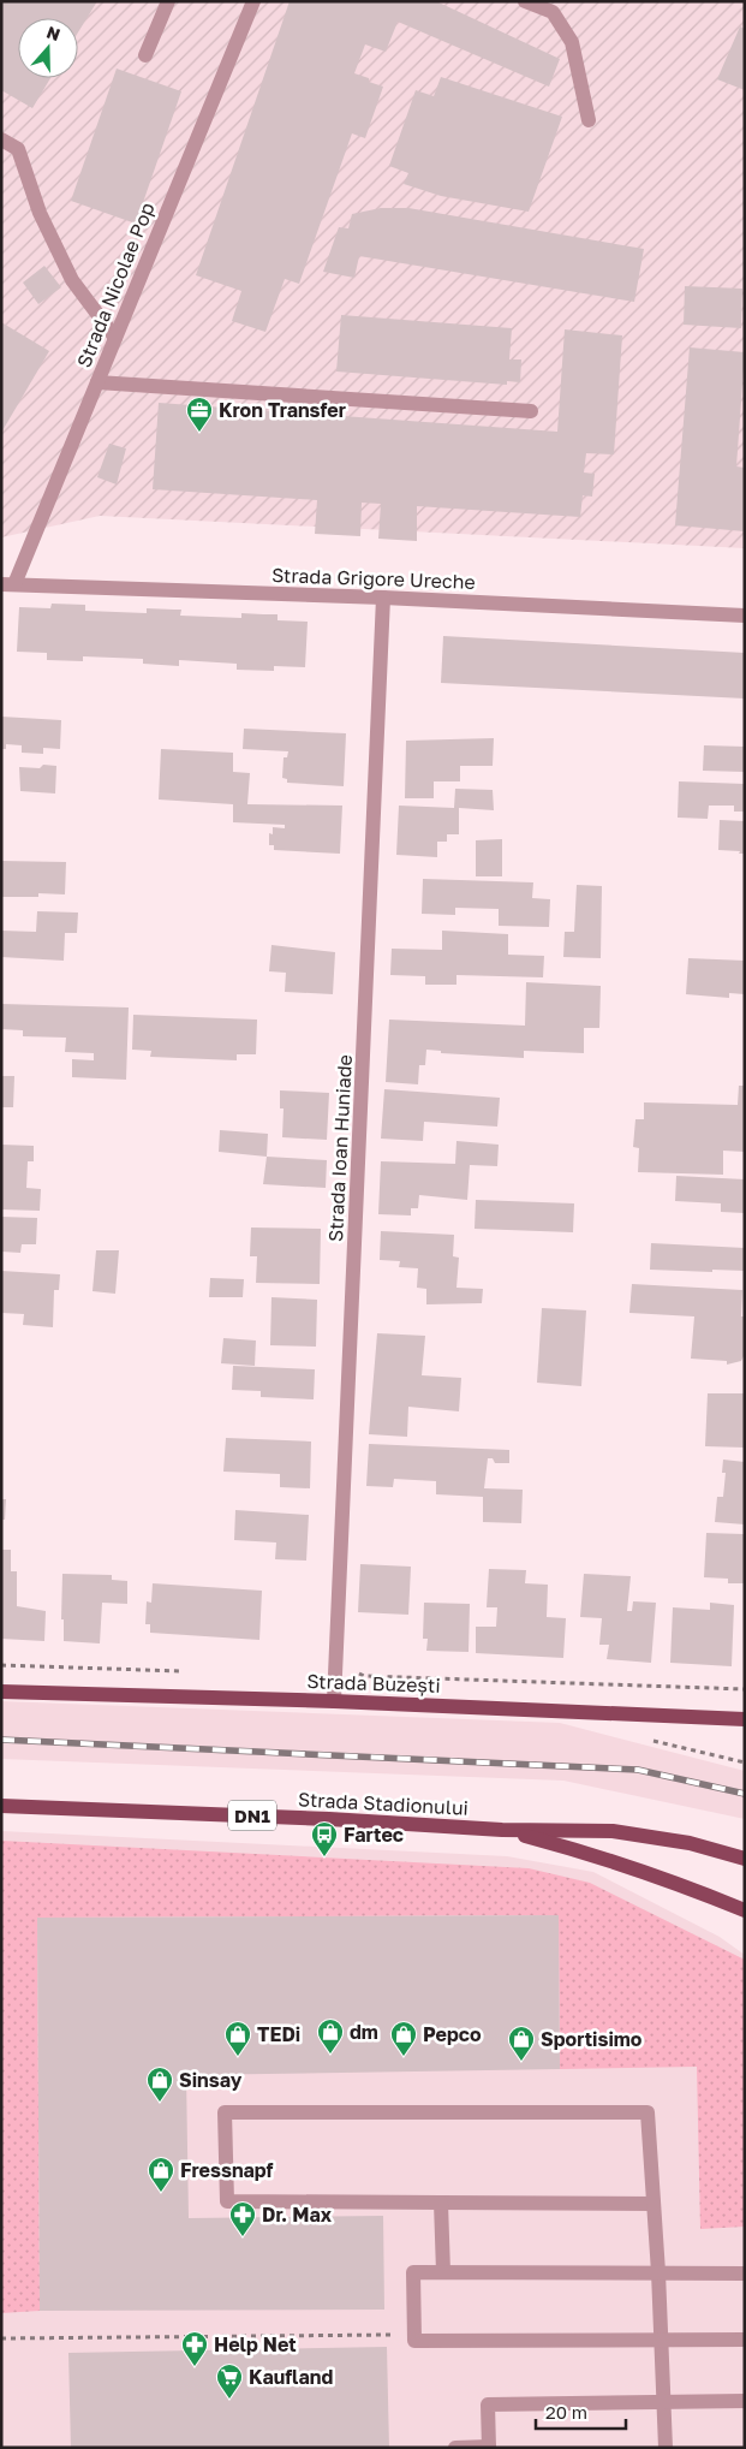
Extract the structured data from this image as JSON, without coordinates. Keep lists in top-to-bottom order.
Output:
{
  "streets": {
    "main road": ["Strada Buzești", "Strada Stadionului", "DN1"],
    "street": ["Strada Nicolae Pop", "Strada Grigore Ureche", "Strada Ioan Huniade"]
  },
  "crossings": [
    ["Strada Nicolae Pop", "Strada Grigore Ureche"],
    ["Strada Grigore Ureche", "Strada Ioan Huniade"],
    ["Strada Ioan Huniade", "Strada Buzești"],
    ["Strada Stadionului", "DN1"]
  ],
  "places": {
    "office": ["Kron Transfer"],
    "bus stop": ["Fartec"],
    "shop": [
      "dm",
      "TEDi",
      "Pepco",
      "Sportisimo",
      "Sinsay",
      "Fressnapf"
    ],
    "pharmacy": ["Dr. Max", "Help Net"],
    "supermarket": ["Kaufland"]
  },
  "scale_bar": "20 m",
  "north": "top"
}
